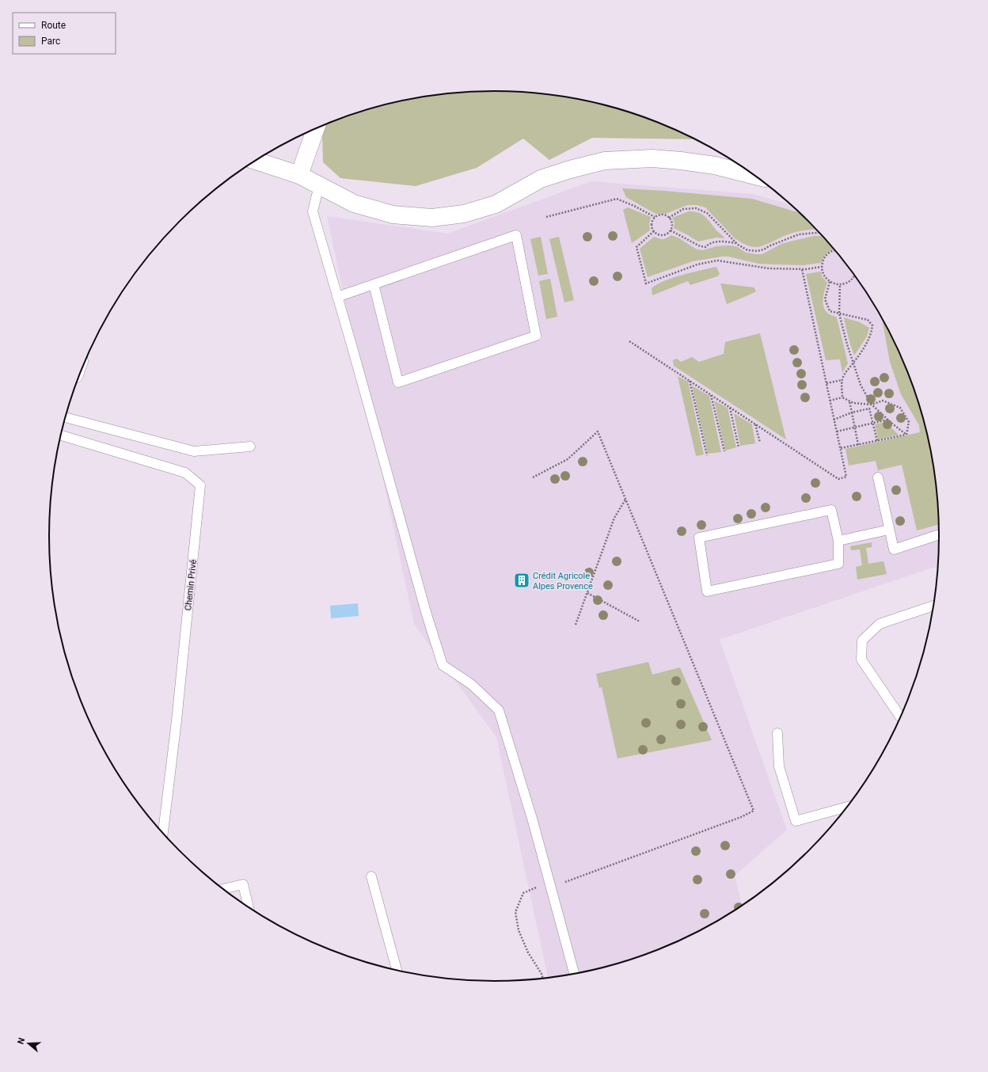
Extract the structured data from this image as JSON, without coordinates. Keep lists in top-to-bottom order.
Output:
{
  "streets": {
    "lane": ["Chemin Privé"]
  },
  "places": {
    "building": ["Crédit Agricole Alpes Provence"]
  },
  "legend": ["Route", "Parc"],
  "north": "left"
}
